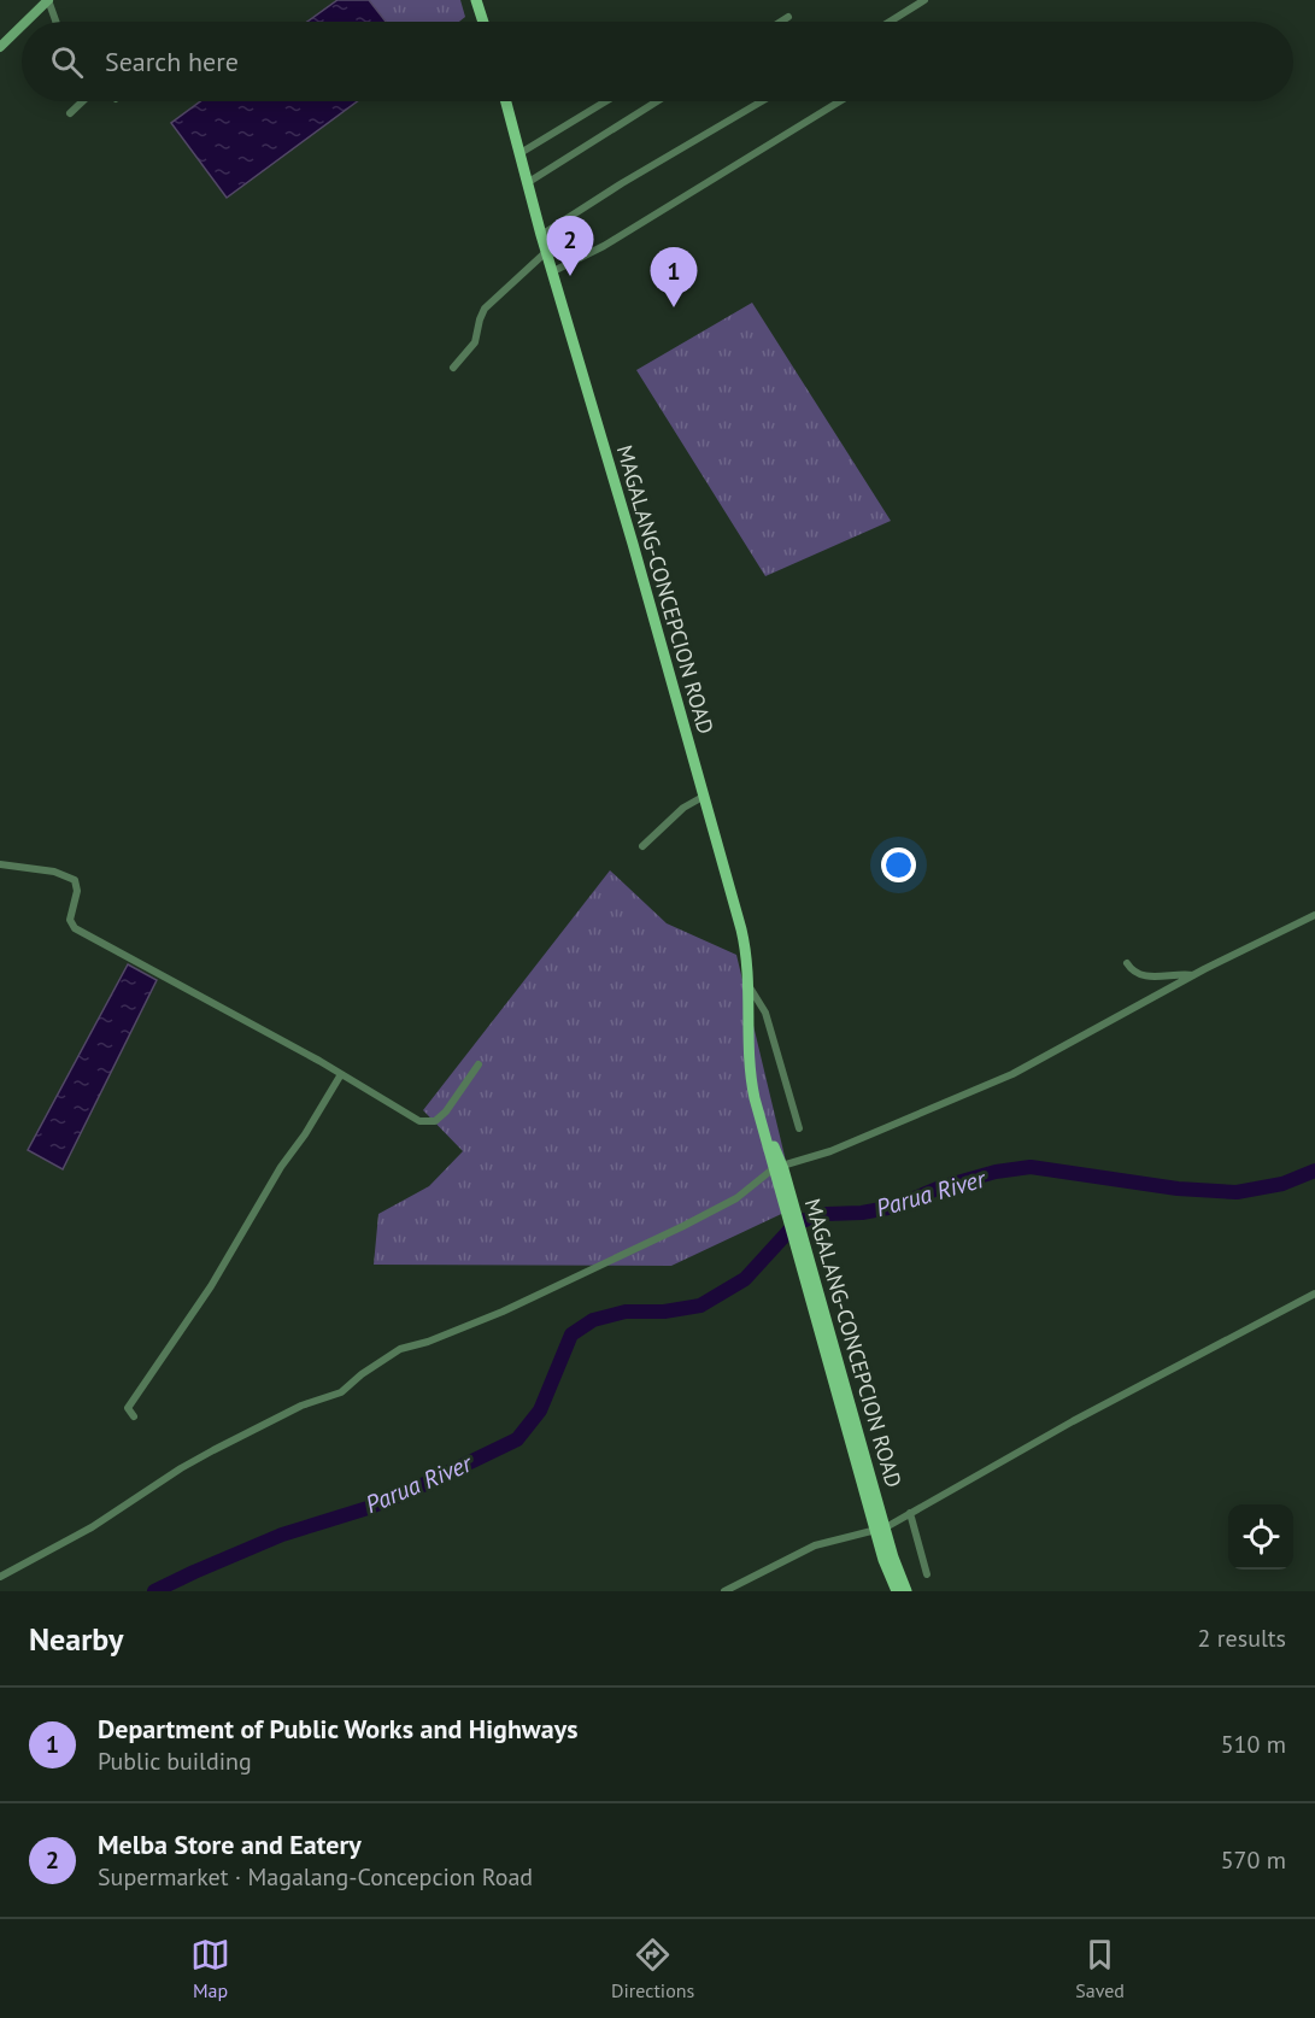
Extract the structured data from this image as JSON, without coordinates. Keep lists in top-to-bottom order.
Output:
{
  "streets": {
    "main road": ["MAGALANG-CONCEPCION ROAD"]
  },
  "water": ["Parua River"],
  "page": {
    "search": "Search here",
    "pins": ["2", "1"],
    "heading": ["Nearby", "2 results"],
    "list": [
      {
        "mark": "1",
        "name": "Department of Public Works and Highways",
        "note": "Public building",
        "value": "510 m"
      },
      {
        "mark": "2",
        "name": "Melba Store and Eatery",
        "note": "Supermarket · Magalang-Concepcion Road",
        "value": "570 m"
      }
    ],
    "nav": ["Map", "Directions", "Saved"]
  }
}
